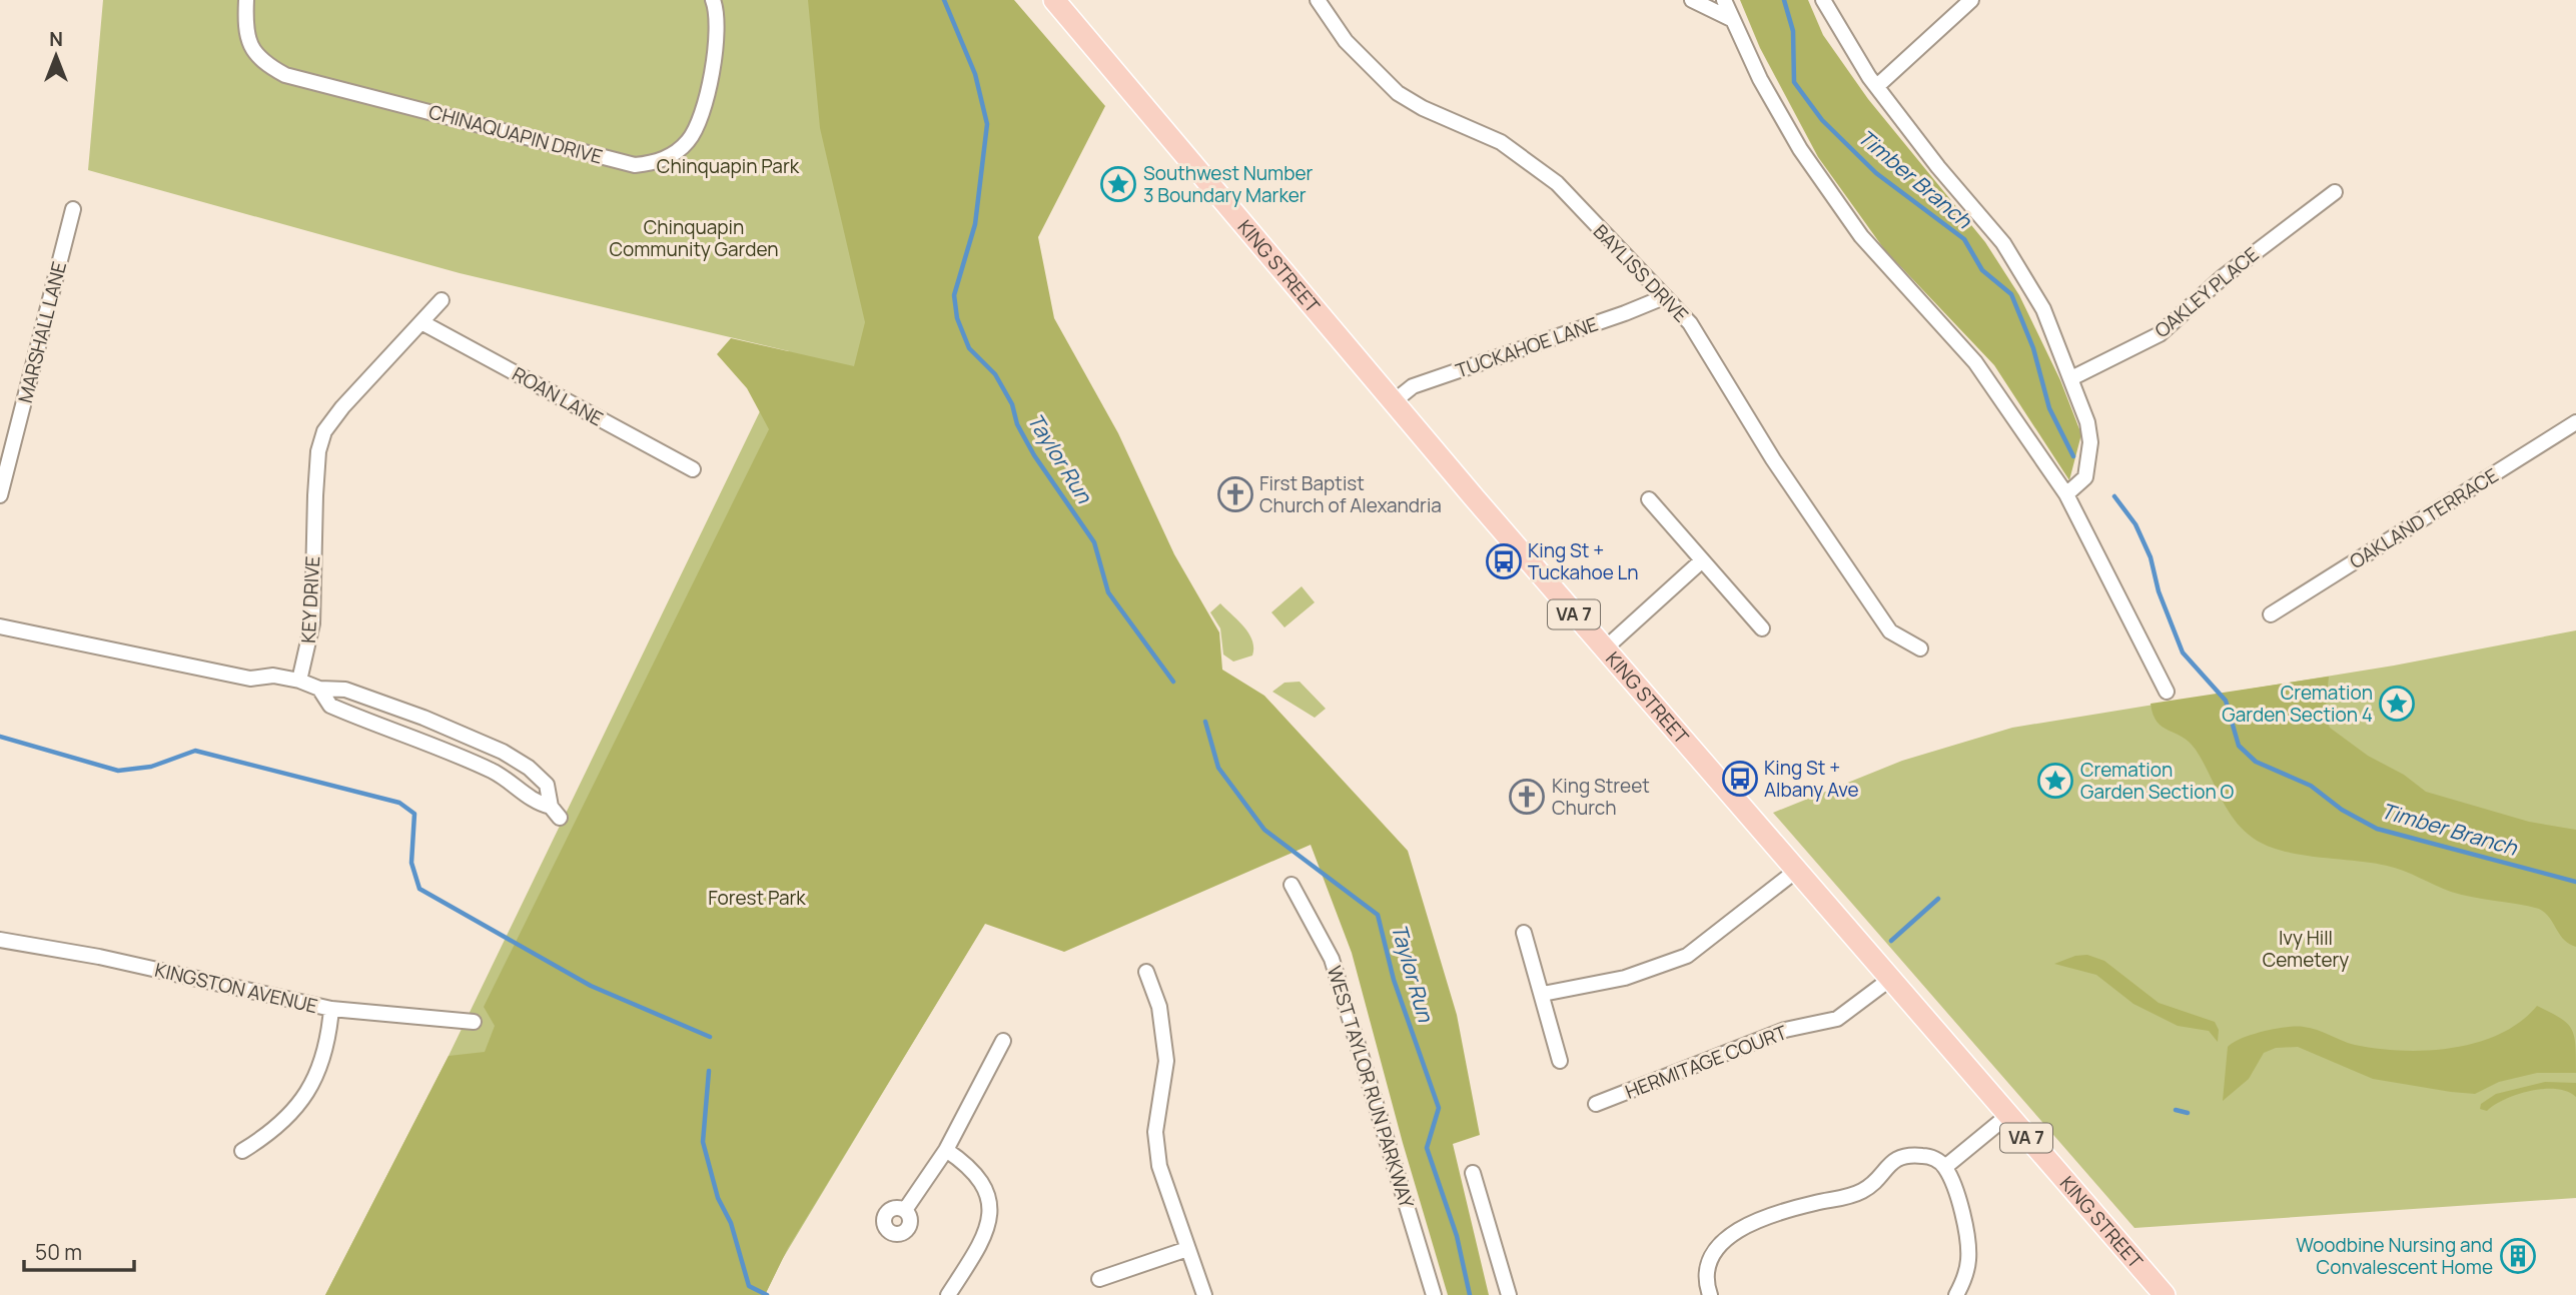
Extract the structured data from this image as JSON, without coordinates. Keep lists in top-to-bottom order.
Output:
{
  "streets": {
    "main road": ["KING STREET", "VA 7"],
    "street": [
      "CHINAQUAPIN DRIVE",
      "BAYLISS DRIVE",
      "OAKLEY PLACE",
      "MARSHALL LANE",
      "TUCKAHOE LANE",
      "ROAN LANE",
      "OAKLAND TERRACE",
      "KEY DRIVE",
      "KINGSTON AVENUE",
      "HERMITAGE COURT",
      "WEST TAYLOR RUN PARKWAY"
    ]
  },
  "crossings": [
    ["KING STREET", "TUCKAHOE LANE"],
    ["KING STREET", "HERMITAGE COURT"],
    ["BAYLISS DRIVE", "TUCKAHOE LANE"],
    ["ROAN LANE", "KEY DRIVE"]
  ],
  "water": ["Timber Branch", "Taylor Run"],
  "parks": [
    "Chinquapin Park",
    "Chinquapin Community Garden",
    "Forest Park",
    "Ivy Hill Cemetery"
  ],
  "places": {
    "place": ["Southwest Number 3 Boundary Marker", "Cremation Garden Section 4", "Cremation Garden Section O"],
    "church": ["First Baptist Church of Alexandria", "King Street Church"],
    "bus stop": ["King St + Tuckahoe Ln", "King St + Albany Ave"],
    "building": ["Woodbine Nursing and Convalescent Home"]
  },
  "scale_bar": "50 m",
  "north": "top"
}
